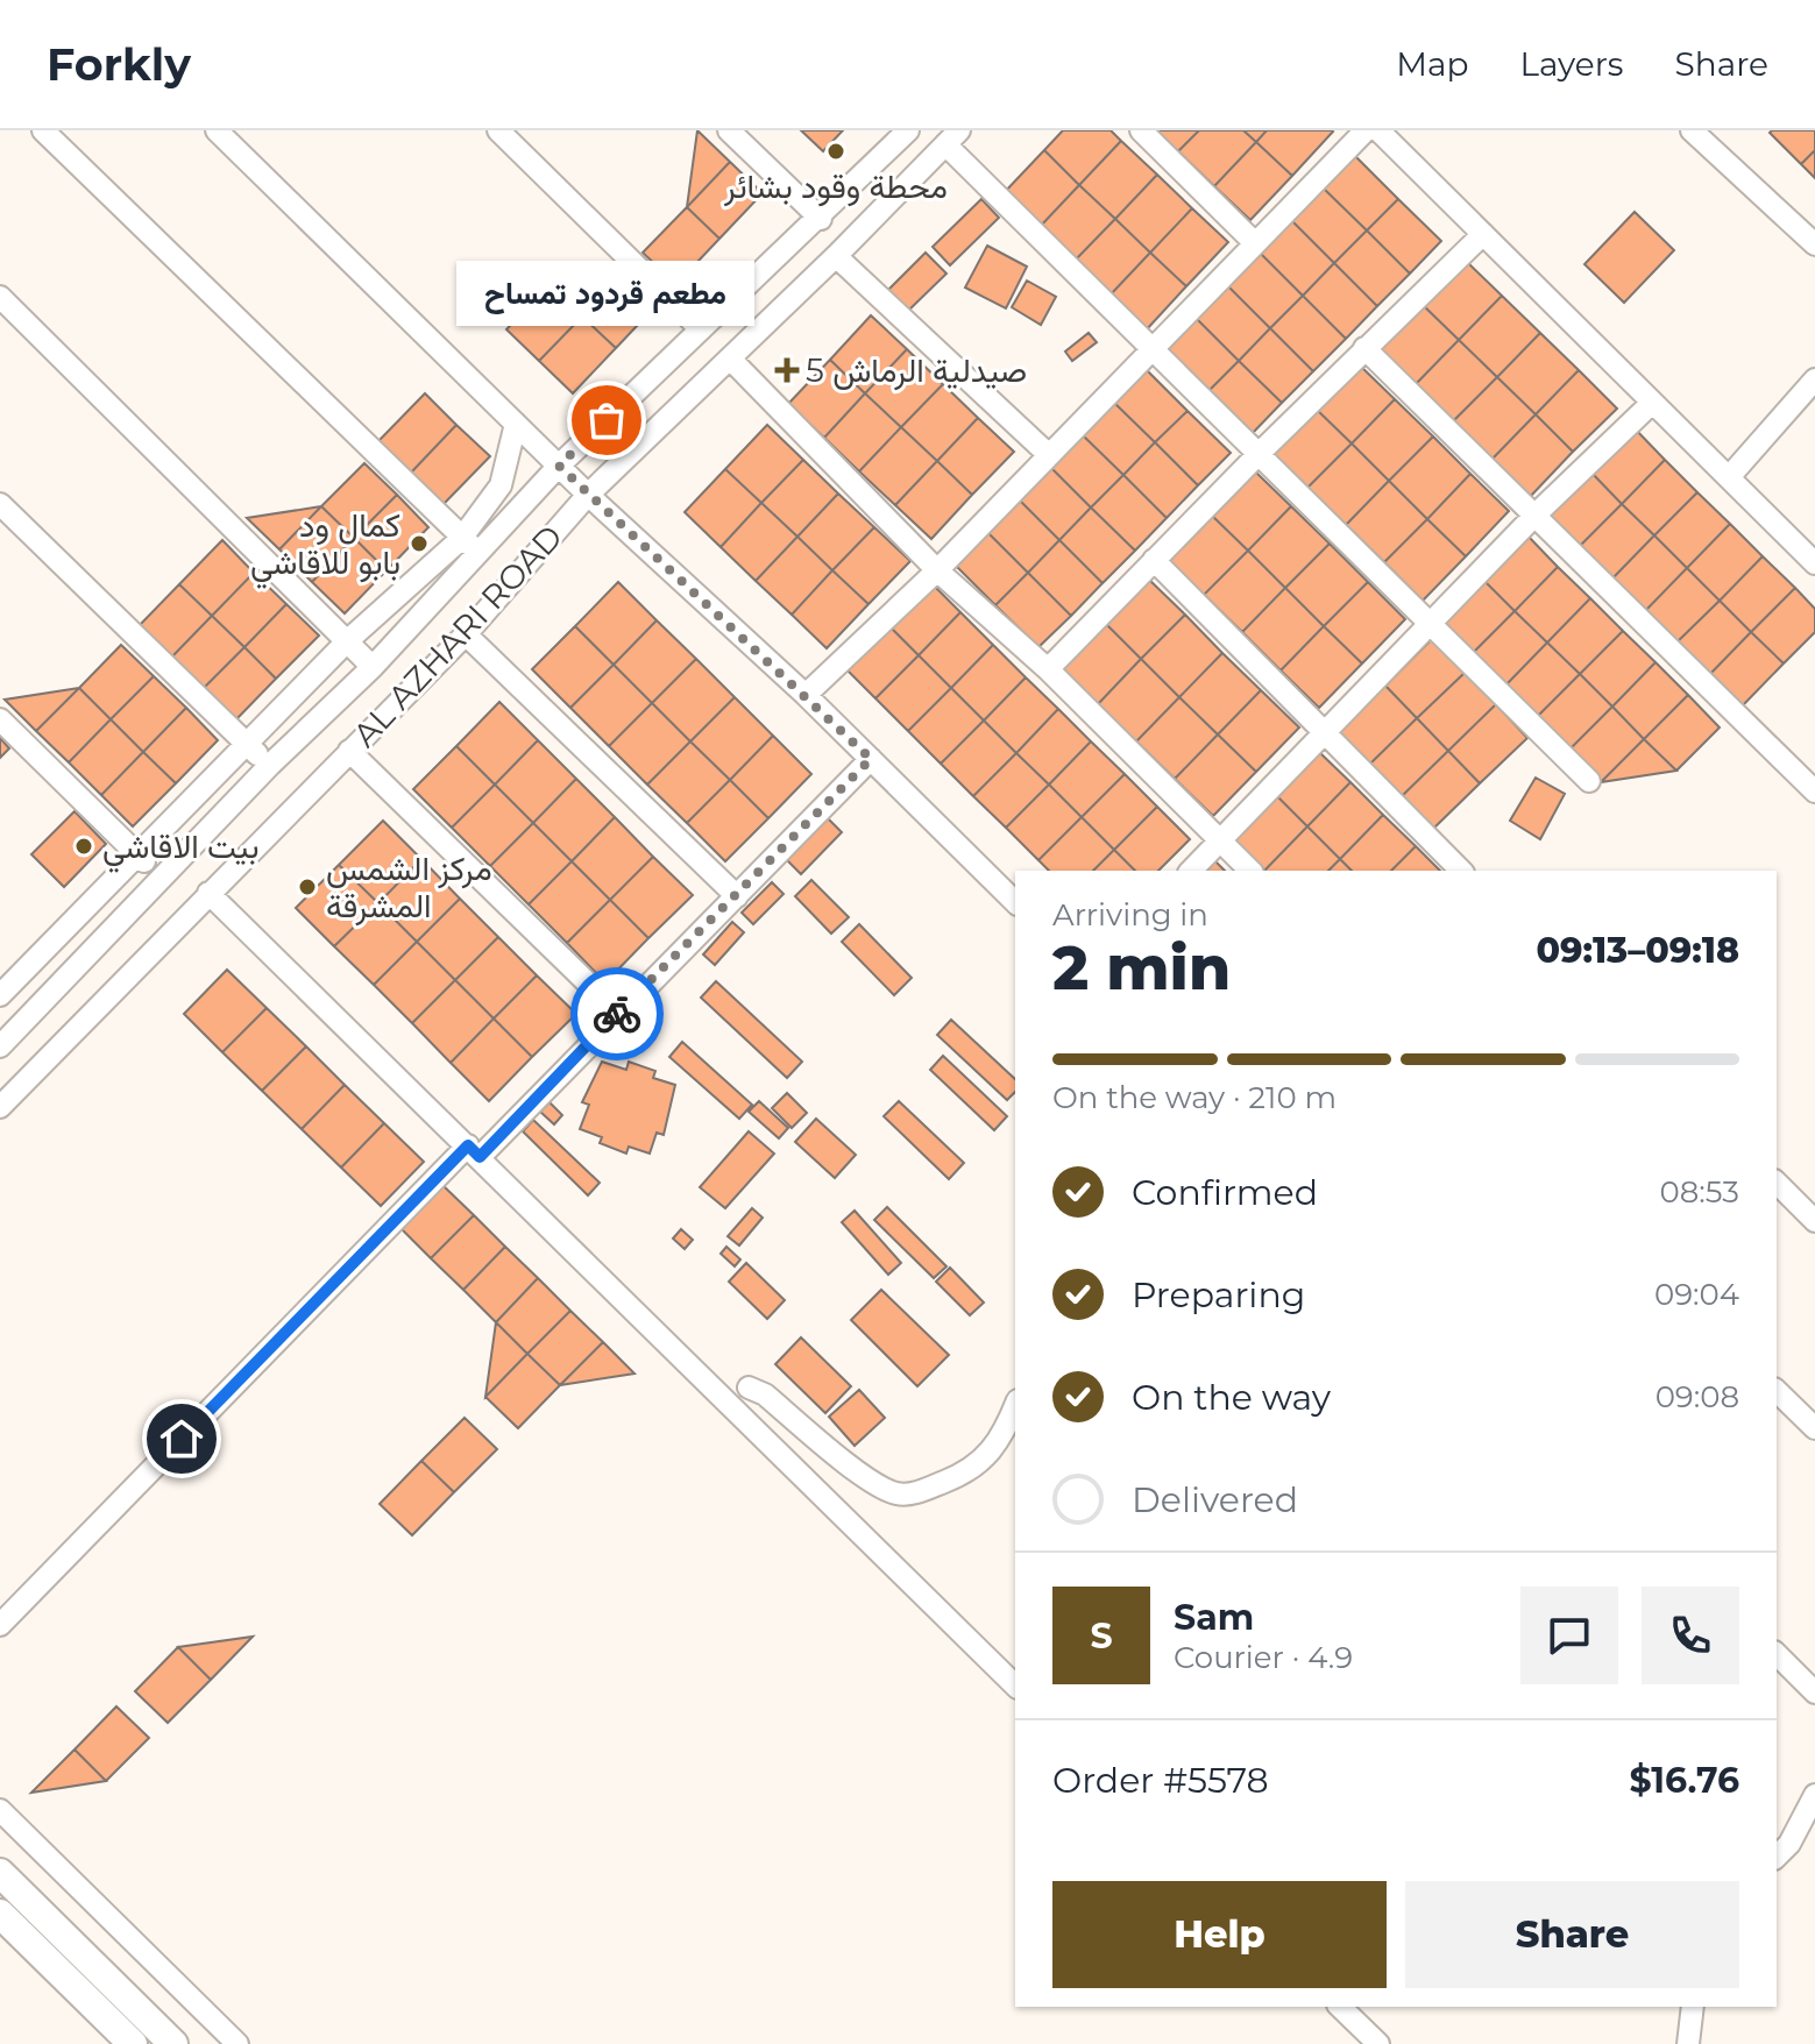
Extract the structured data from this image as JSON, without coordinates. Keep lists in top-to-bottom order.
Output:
{
  "streets": {
    "street": ["AL AZHARI ROAD"]
  },
  "places": {
    "other": [
      "محطة وقود بشائر",
      "مطعم قردود تمساح",
      "كمال ود بابو للاقاشي",
      "بيت الاقاشي",
      "مركز الشمس المشرقة"
    ],
    "health": ["صيدلية الرماش 5"]
  },
  "page": {
    "header": "Forkly",
    "nav": ["Map", "Layers", "Share"],
    "bubble": "مطعم قردود تمساح",
    "heading": ["2 min", "Arriving in", "09:13–09:18"],
    "panel": [
      "Sam",
      "Courier · 4.9",
      "Order #5578",
      "$16.76"
    ],
    "bar": "On the way · 210 m",
    "list": [
      ["Confirmed", "08:53"],
      ["Preparing", "09:04"],
      ["On the way", "09:08"],
      "Delivered"
    ],
    "round": "S",
    "buttons": ["Help", "Share"]
  }
}
